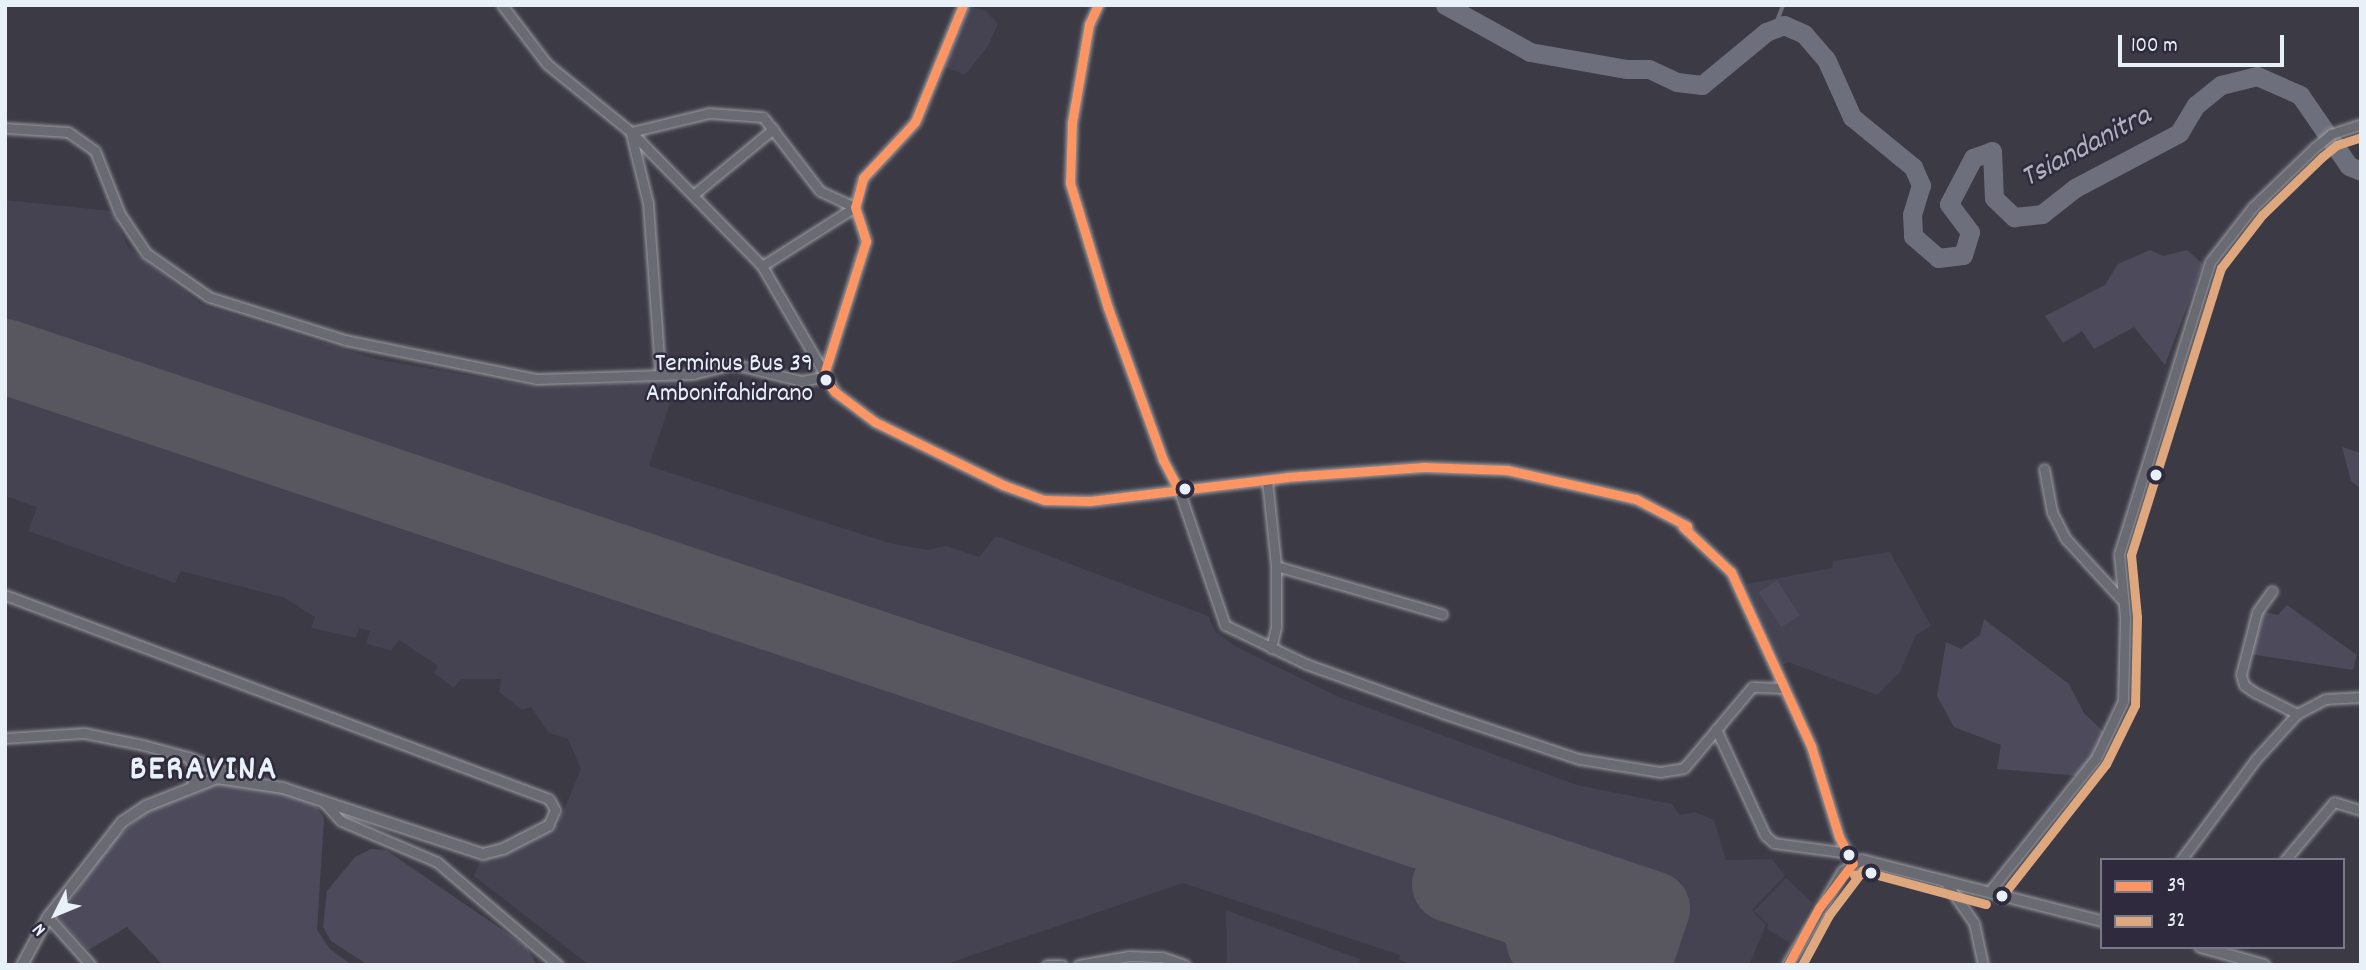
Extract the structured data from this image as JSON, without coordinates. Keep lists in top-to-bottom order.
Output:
{
  "districts": ["BERAVINA"],
  "water": ["Tsiandanitra"],
  "places": ["Terminus Bus 39 Ambonifahidrano"],
  "lines": ["transit line 39", "transit line 32"],
  "legend": ["39", "32"],
  "scale_bar": "100 m",
  "north": "bottom left"
}
